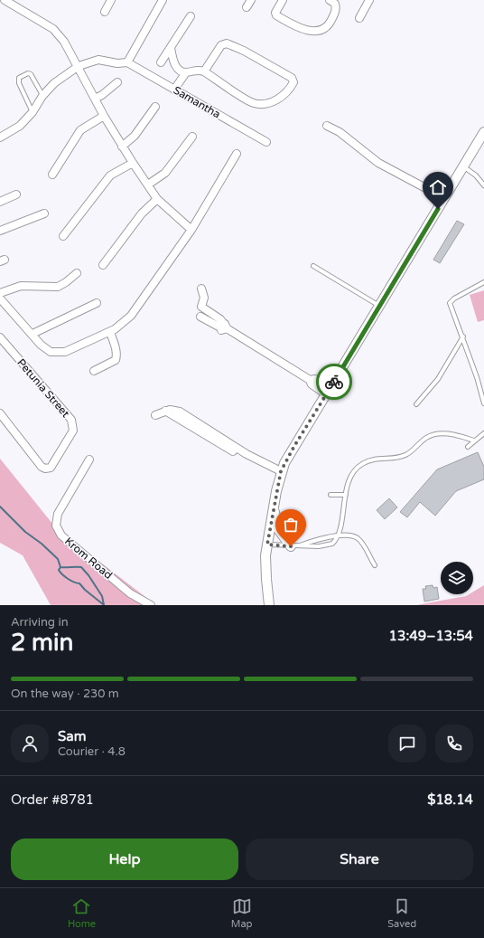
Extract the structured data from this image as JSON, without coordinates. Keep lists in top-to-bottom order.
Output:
{
  "streets": {
    "street": ["Samantha", "Petunia Street", "Krom Road"]
  },
  "page": {
    "heading": ["2 min", "Arriving in", "13:49–13:54"],
    "panel": [
      "Sam",
      "Courier · 4.8",
      "Order #8781",
      "$18.14"
    ],
    "bar": "On the way · 230 m",
    "buttons": ["Help", "Share"],
    "tabs": ["Home", "Map", "Saved"]
  }
}
